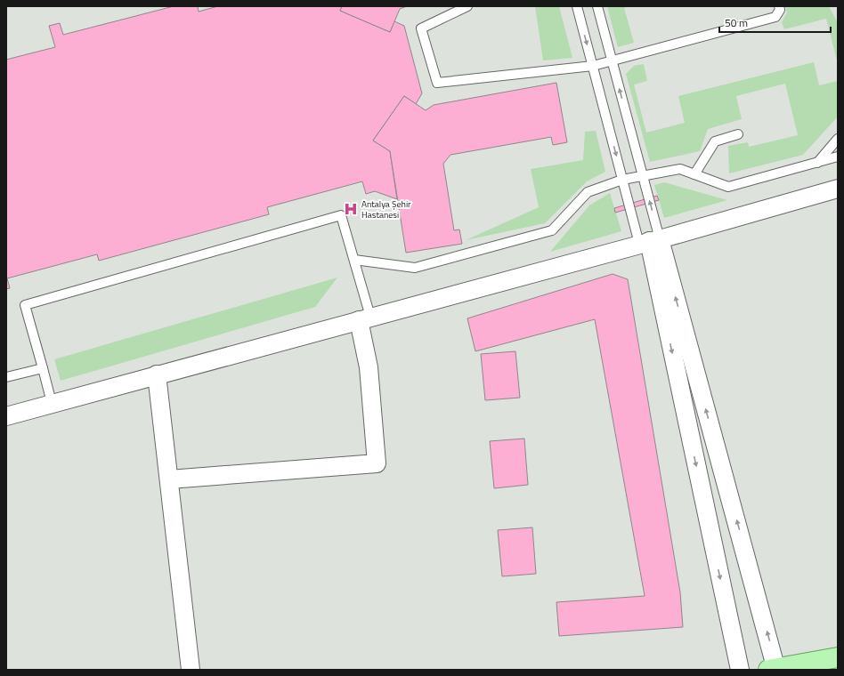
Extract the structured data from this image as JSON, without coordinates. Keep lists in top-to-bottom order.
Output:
{
  "places": {
    "hospital": ["Antalya Şehir Hastanesi"]
  },
  "scale_bar": "50 m"
}
